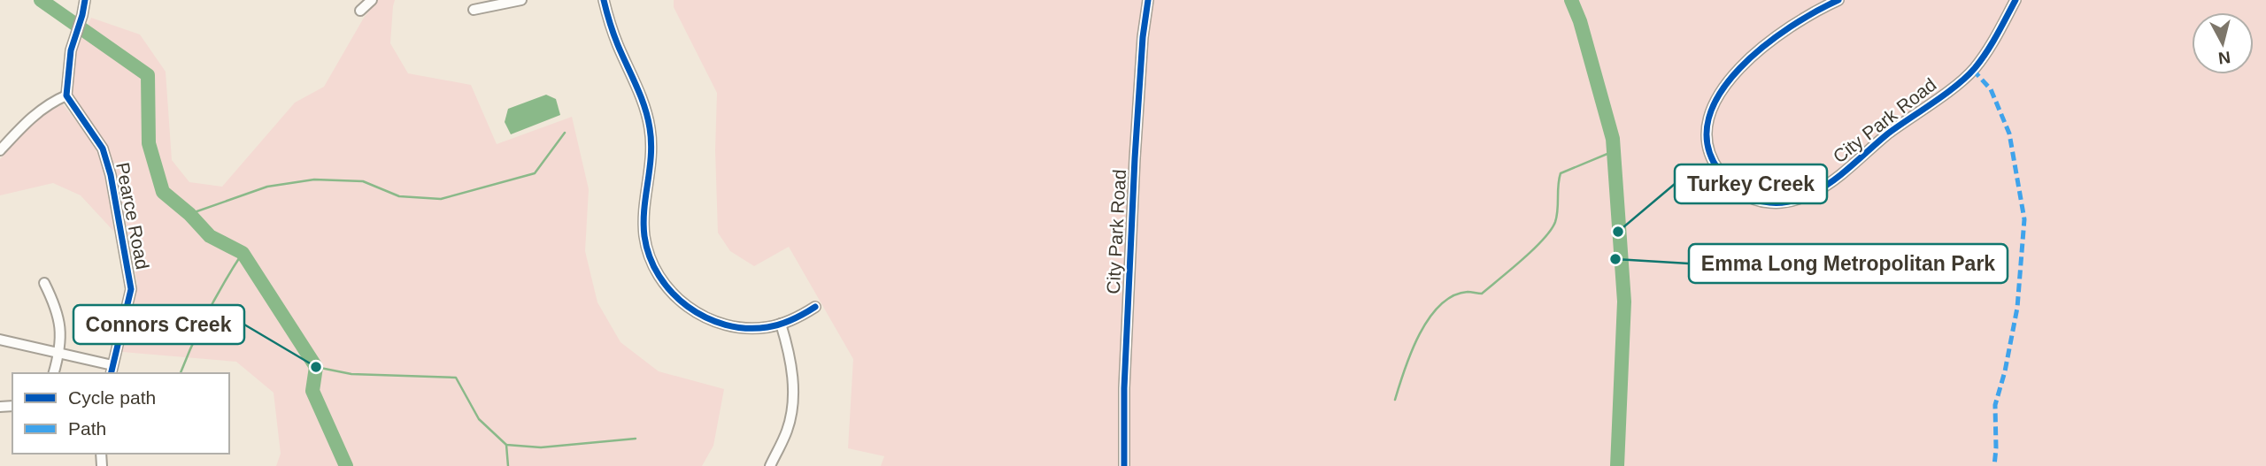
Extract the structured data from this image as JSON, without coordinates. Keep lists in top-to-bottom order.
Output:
{
  "streets": {
    "street": ["City Park Road", "Pearce Road"]
  },
  "places": ["Turkey Creek", "Emma Long Metropolitan Park", "Connors Creek"],
  "legend": ["Cycle path", "Path"],
  "north": "bottom"
}
